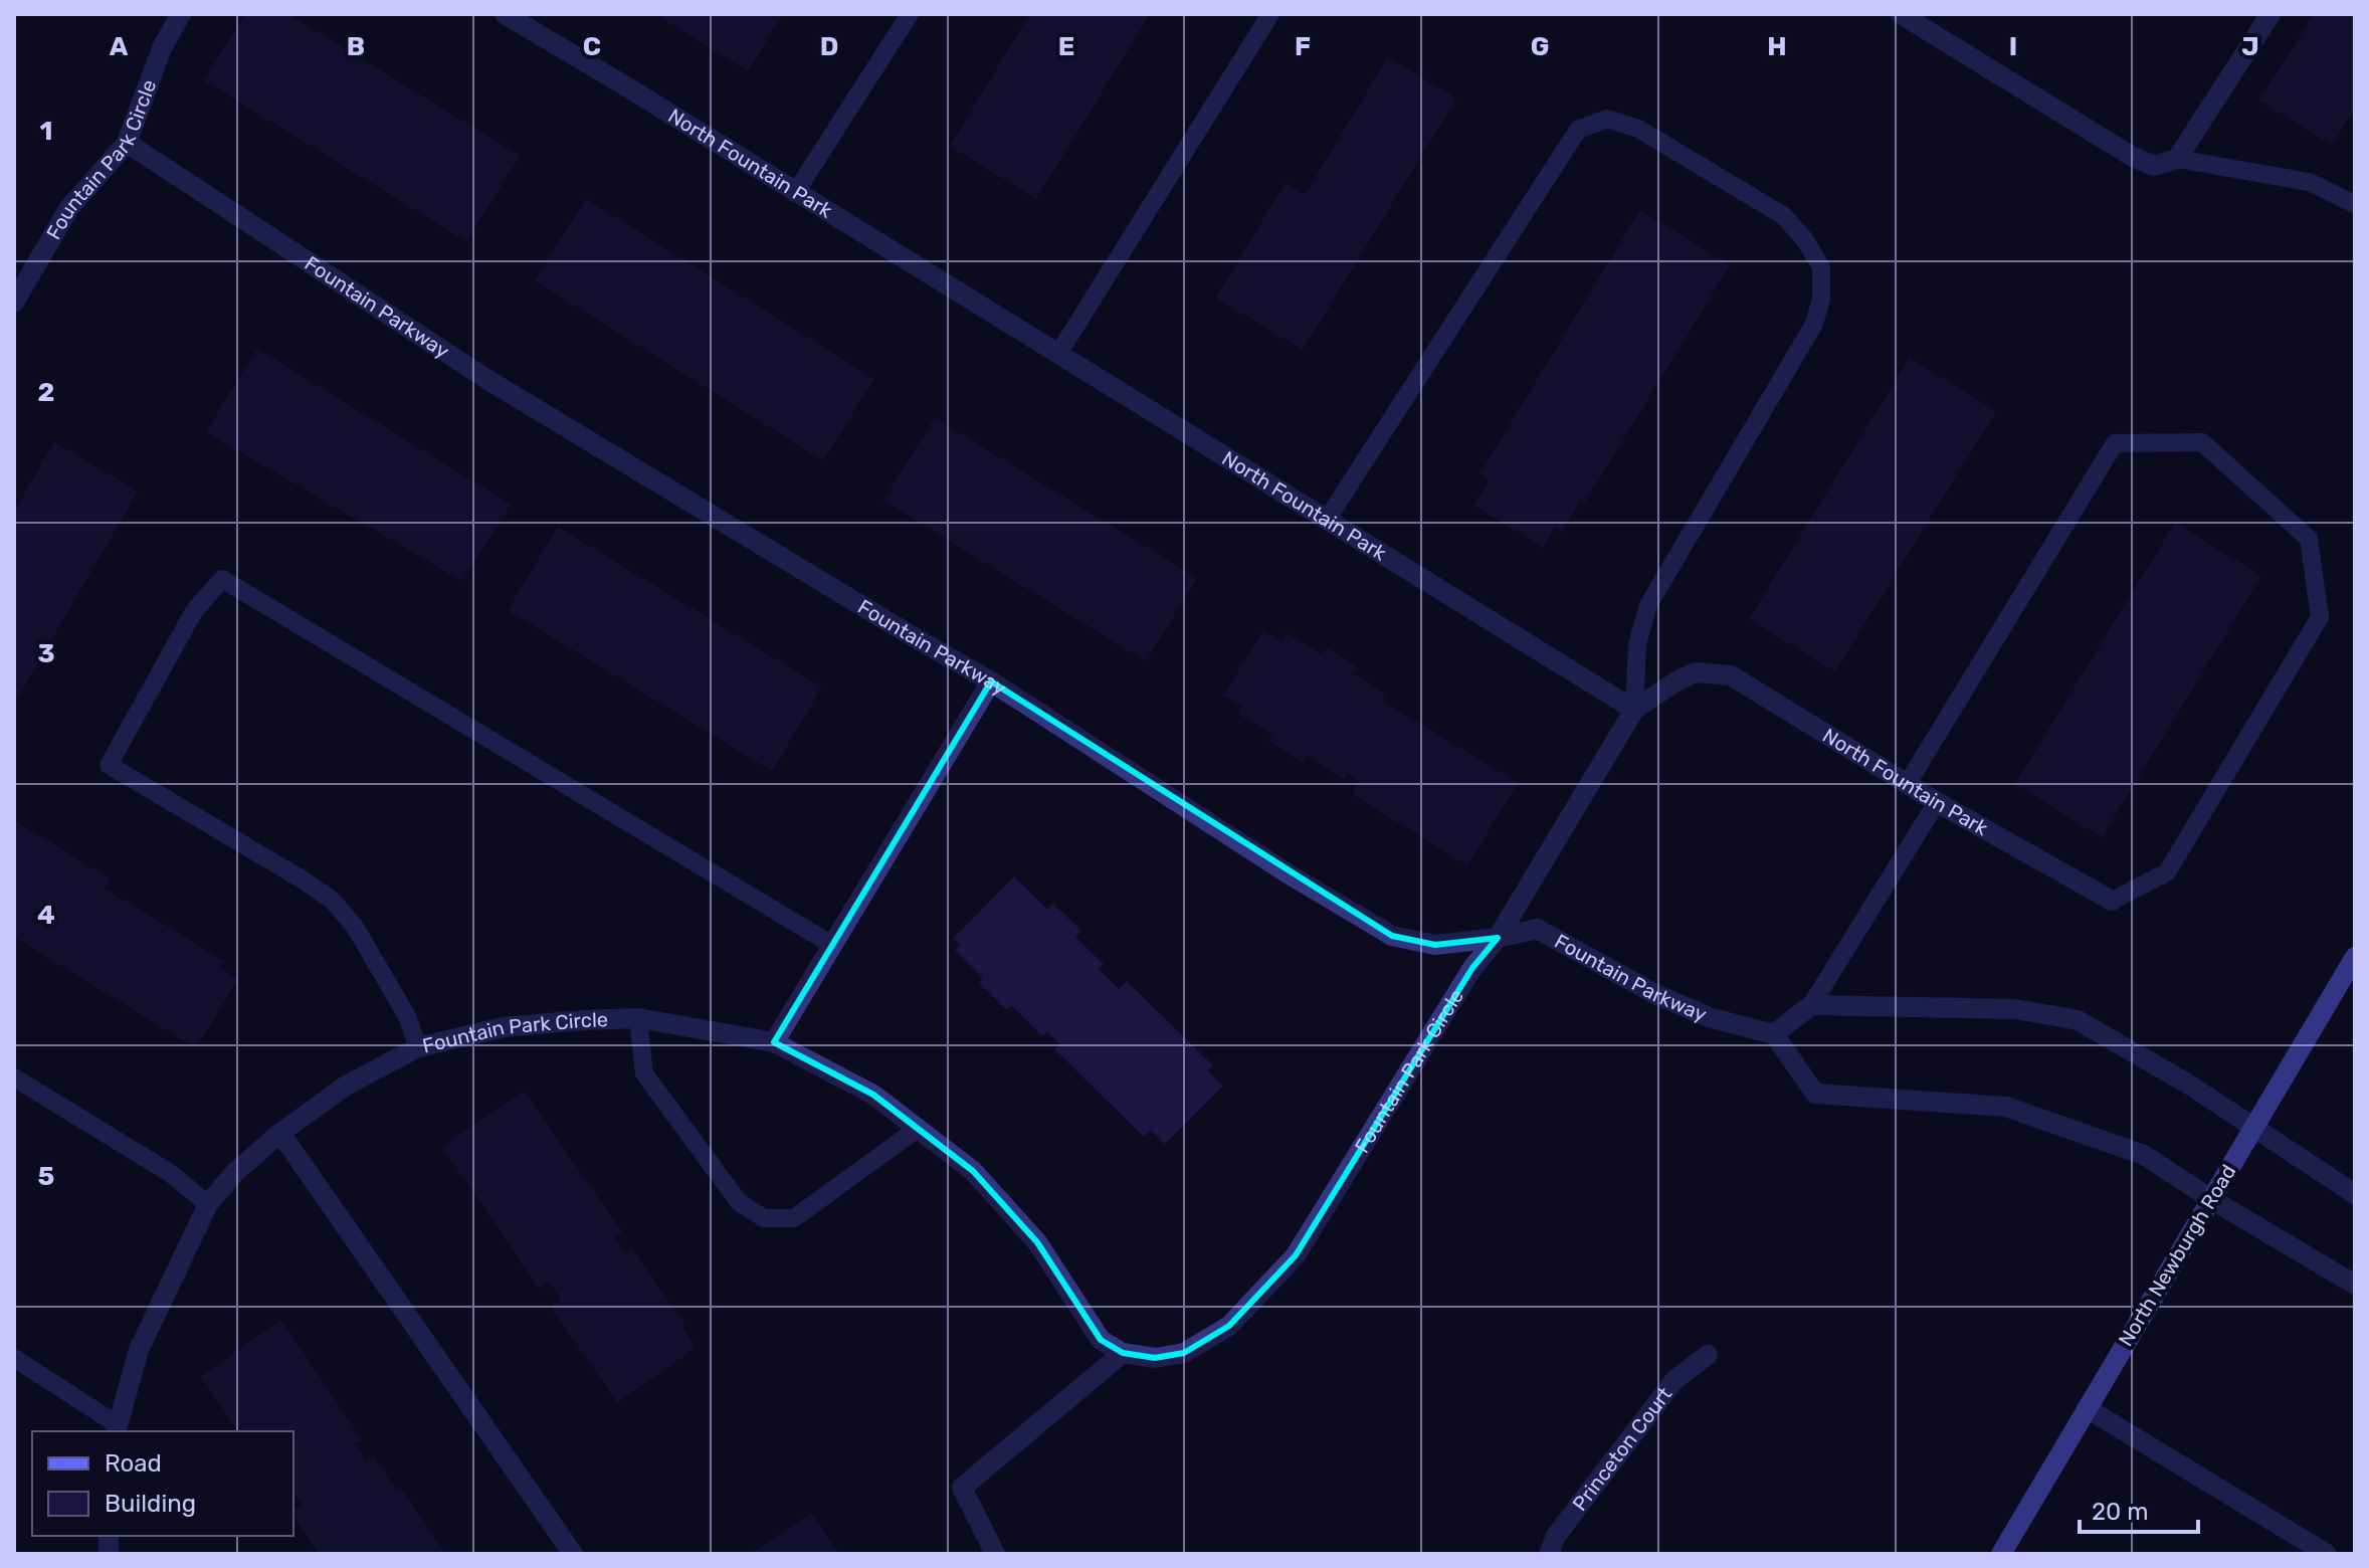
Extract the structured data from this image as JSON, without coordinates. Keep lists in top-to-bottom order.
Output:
{
  "streets": {
    "main road": ["North Newburgh Road"],
    "street": [
      "Fountain Park Circle",
      "North Fountain Park",
      "Fountain Parkway",
      "Princeton Court"
    ]
  },
  "crossings": [
    ["Fountain Park Circle", "North Fountain Park"],
    ["Fountain Park Circle", "Fountain Parkway"]
  ],
  "legend": ["Road", "Building"],
  "scale_bar": "20 m",
  "grid": {
    "columns": [
      "A",
      "B",
      "C",
      "D",
      "E",
      "F",
      "G",
      "H",
      "I",
      "J"
    ],
    "rows": [
      "1",
      "2",
      "3",
      "4",
      "5"
    ]
  }
}
